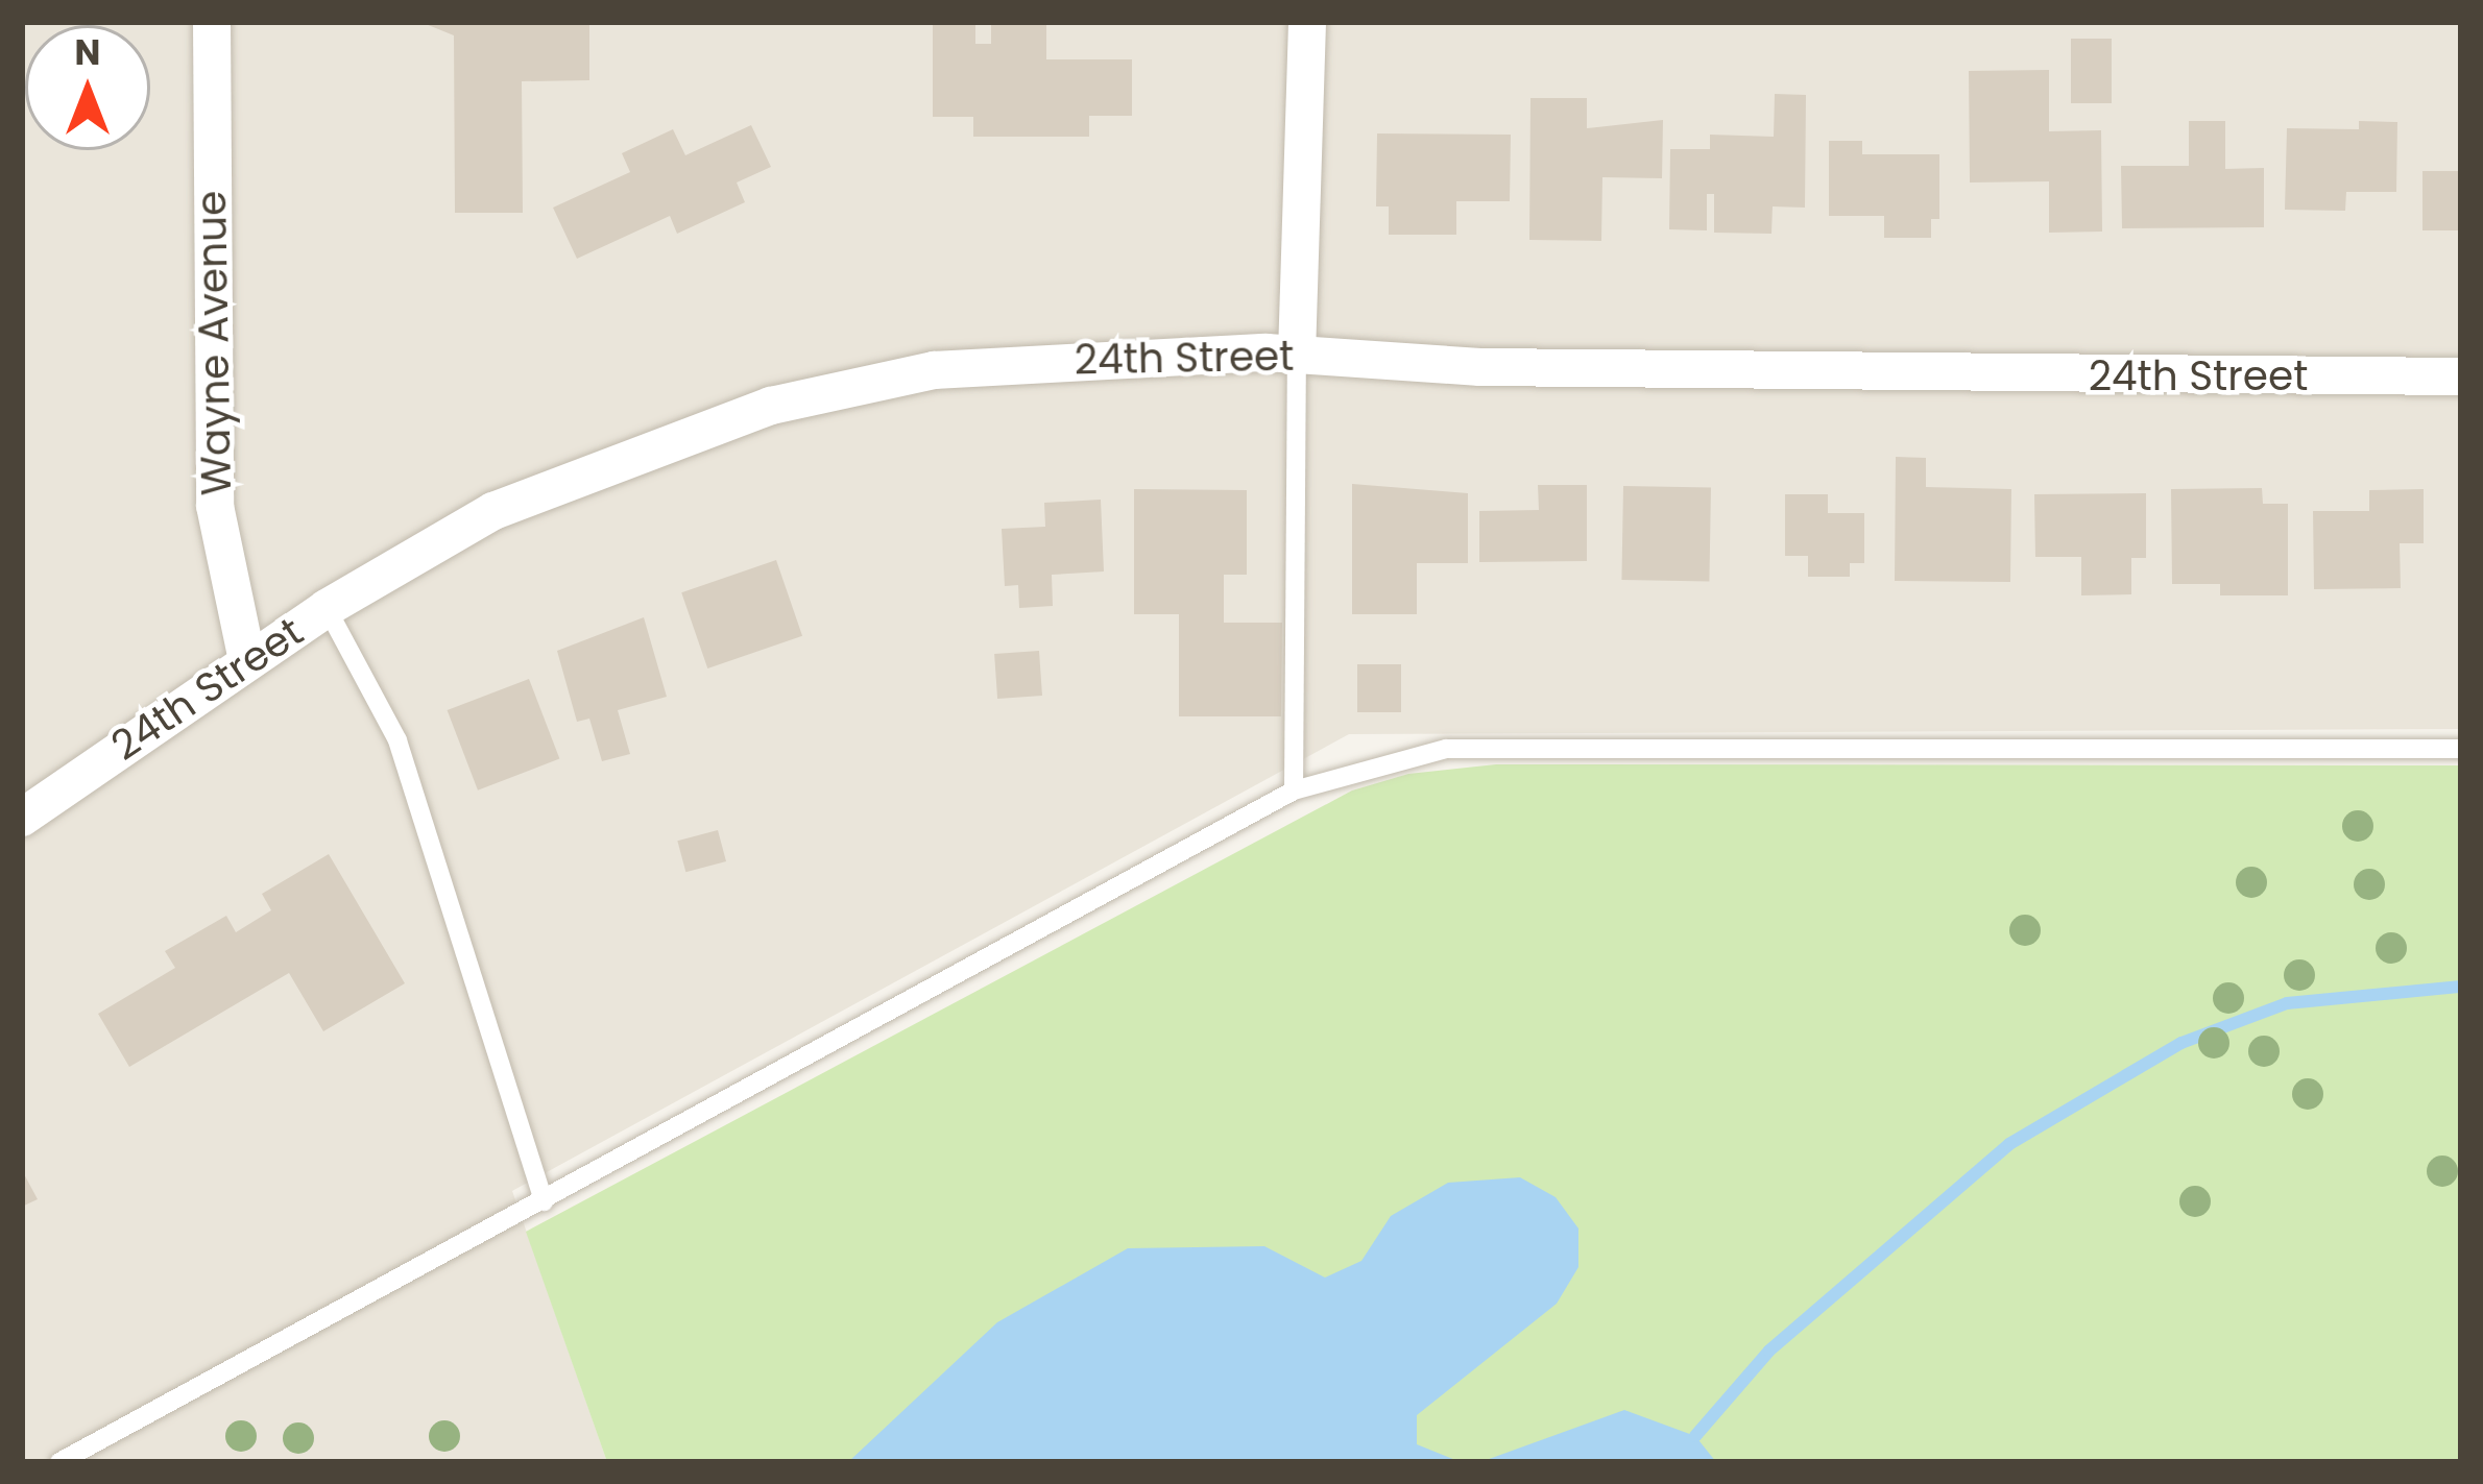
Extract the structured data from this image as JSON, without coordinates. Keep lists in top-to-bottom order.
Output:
{
  "streets": {
    "street": ["Wayne Avenue", "24th Street"]
  },
  "crossings": [
    ["Wayne Avenue", "24th Street"]
  ],
  "north": "top"
}
